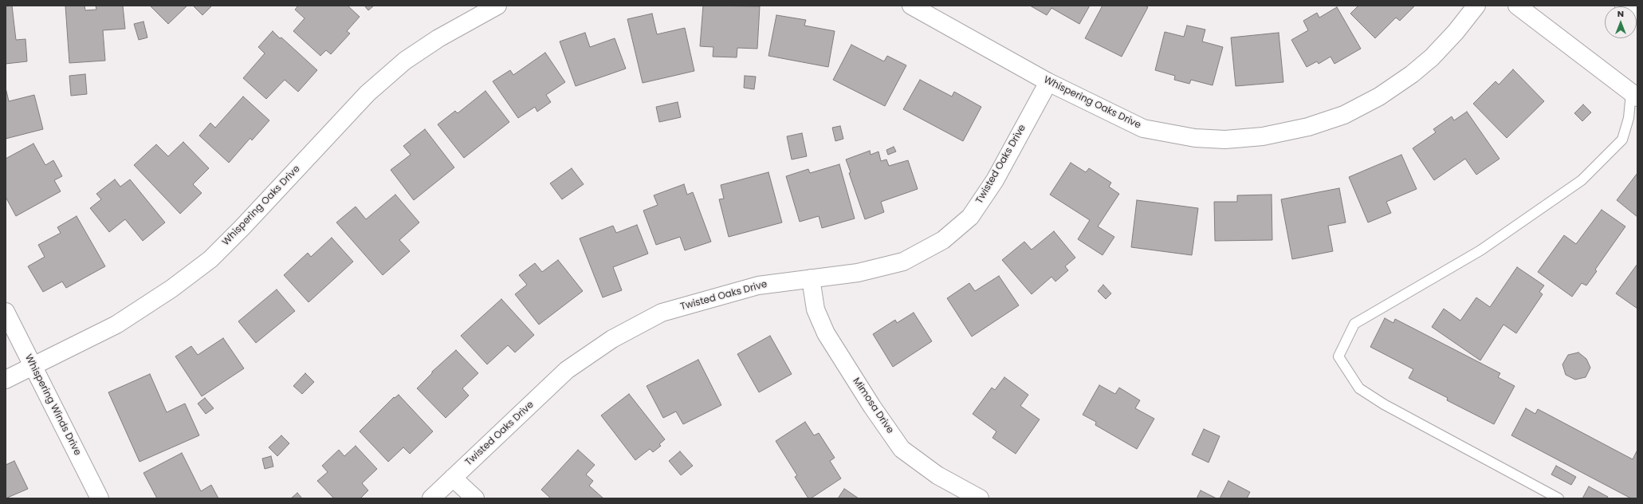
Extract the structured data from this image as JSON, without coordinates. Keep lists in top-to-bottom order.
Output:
{
  "streets": {
    "street": [
      "Whispering Oaks Drive",
      "Twisted Oaks Drive",
      "Whispering Winds Drive",
      "Mimosa Drive"
    ]
  },
  "crossings": [
    ["Whispering Oaks Drive", "Twisted Oaks Drive"],
    ["Whispering Oaks Drive", "Whispering Winds Drive"],
    ["Twisted Oaks Drive", "Mimosa Drive"]
  ],
  "north": "top"
}
